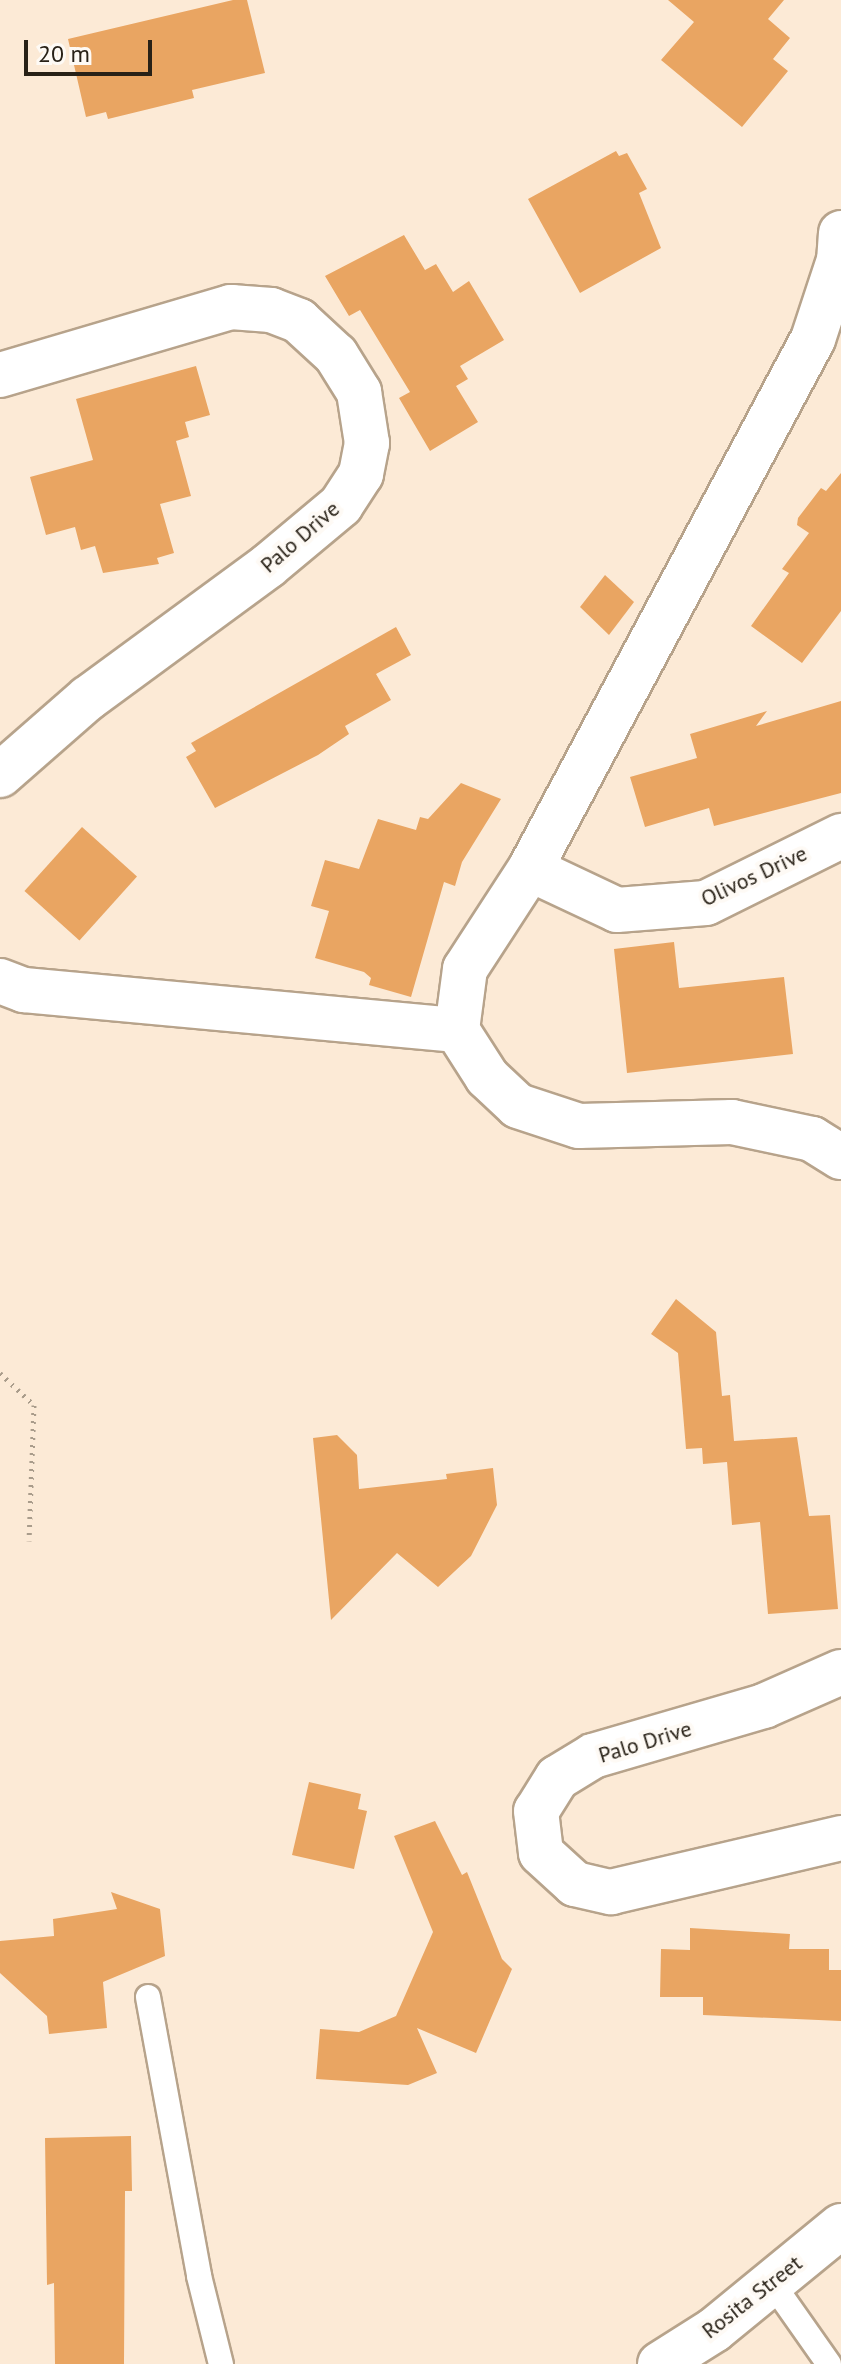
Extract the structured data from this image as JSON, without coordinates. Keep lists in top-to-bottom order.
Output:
{
  "streets": {
    "street": ["Palo Drive", "Olivos Drive", "Rosita Street"]
  },
  "scale_bar": "20 m"
}
